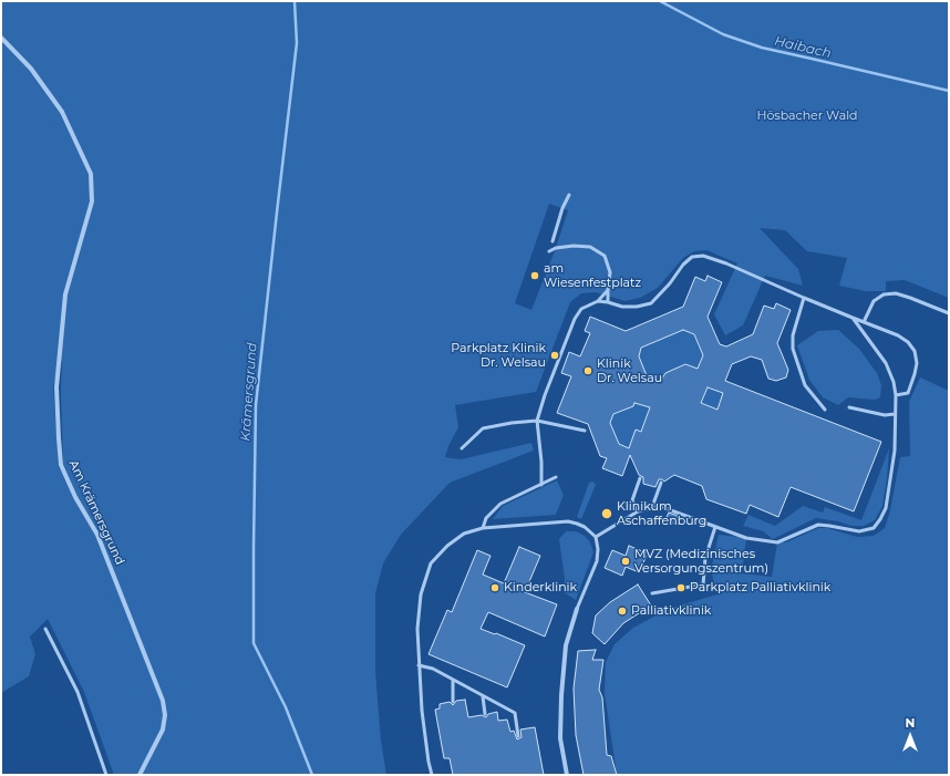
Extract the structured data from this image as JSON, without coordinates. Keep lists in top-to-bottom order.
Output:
{
  "streets": {
    "street": ["Am Krämersgrund"]
  },
  "water": ["Haibach", "Krämersgrund"],
  "parks": ["Hösbacher Wald"],
  "places": [
    "am Wiesenfestplatz",
    "Parkplatz Klinik Dr. Welsau",
    "Klinik Dr. Welsau",
    "Klinikum Aschaffenburg",
    "MVZ (Medizinisches Versorgungszentrum)",
    "Kinderklinik",
    "Parkplatz Palliativklinik",
    "Palliativklinik"
  ],
  "north": "top"
}
